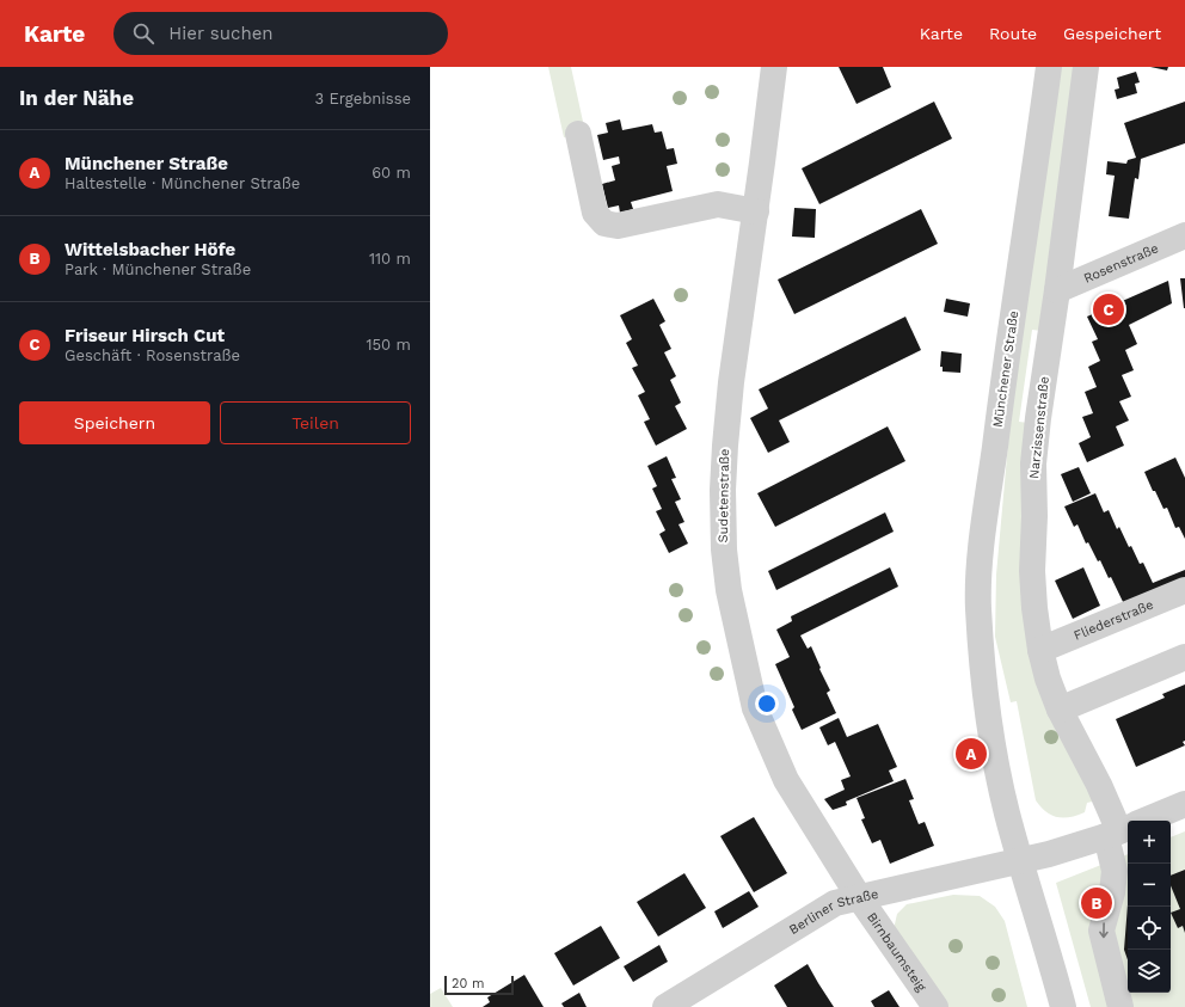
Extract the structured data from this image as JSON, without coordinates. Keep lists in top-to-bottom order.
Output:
{
  "streets": {
    "street": [
      "Rosenstraße",
      "Münchener Straße",
      "Narzissenstraße",
      "Sudetenstraße",
      "Fliederstraße",
      "Berliner Straße",
      "Birnbaumsteig"
    ]
  },
  "crossings": [
    ["Rosenstraße", "Narzissenstraße"],
    ["Münchener Straße", "Berliner Straße"],
    ["Narzissenstraße", "Fliederstraße"],
    ["Narzissenstraße", "Berliner Straße"],
    ["Sudetenstraße", "Berliner Straße"],
    ["Sudetenstraße", "Birnbaumsteig"],
    ["Berliner Straße", "Birnbaumsteig"]
  ],
  "scale_bar": "20 m",
  "page": {
    "header": "Karte",
    "search": "Hier suchen",
    "nav": ["Karte", "Route", "Gespeichert"],
    "heading": ["In der Nähe", "3 Ergebnisse"],
    "list": [
      {
        "mark": "A",
        "name": "Münchener Straße",
        "note": "Haltestelle · Münchener Straße",
        "value": "60 m"
      },
      {
        "mark": "B",
        "name": "Wittelsbacher Höfe",
        "note": "Park · Münchener Straße",
        "value": "110 m"
      },
      {
        "mark": "C",
        "name": "Friseur Hirsch Cut",
        "note": "Geschäft · Rosenstraße",
        "value": "150 m"
      }
    ],
    "pins": ["C", "A", "B"],
    "buttons": ["Speichern", "Teilen"],
    "map_buttons": ["+", "−"],
    "scale": "20 m"
  }
}
